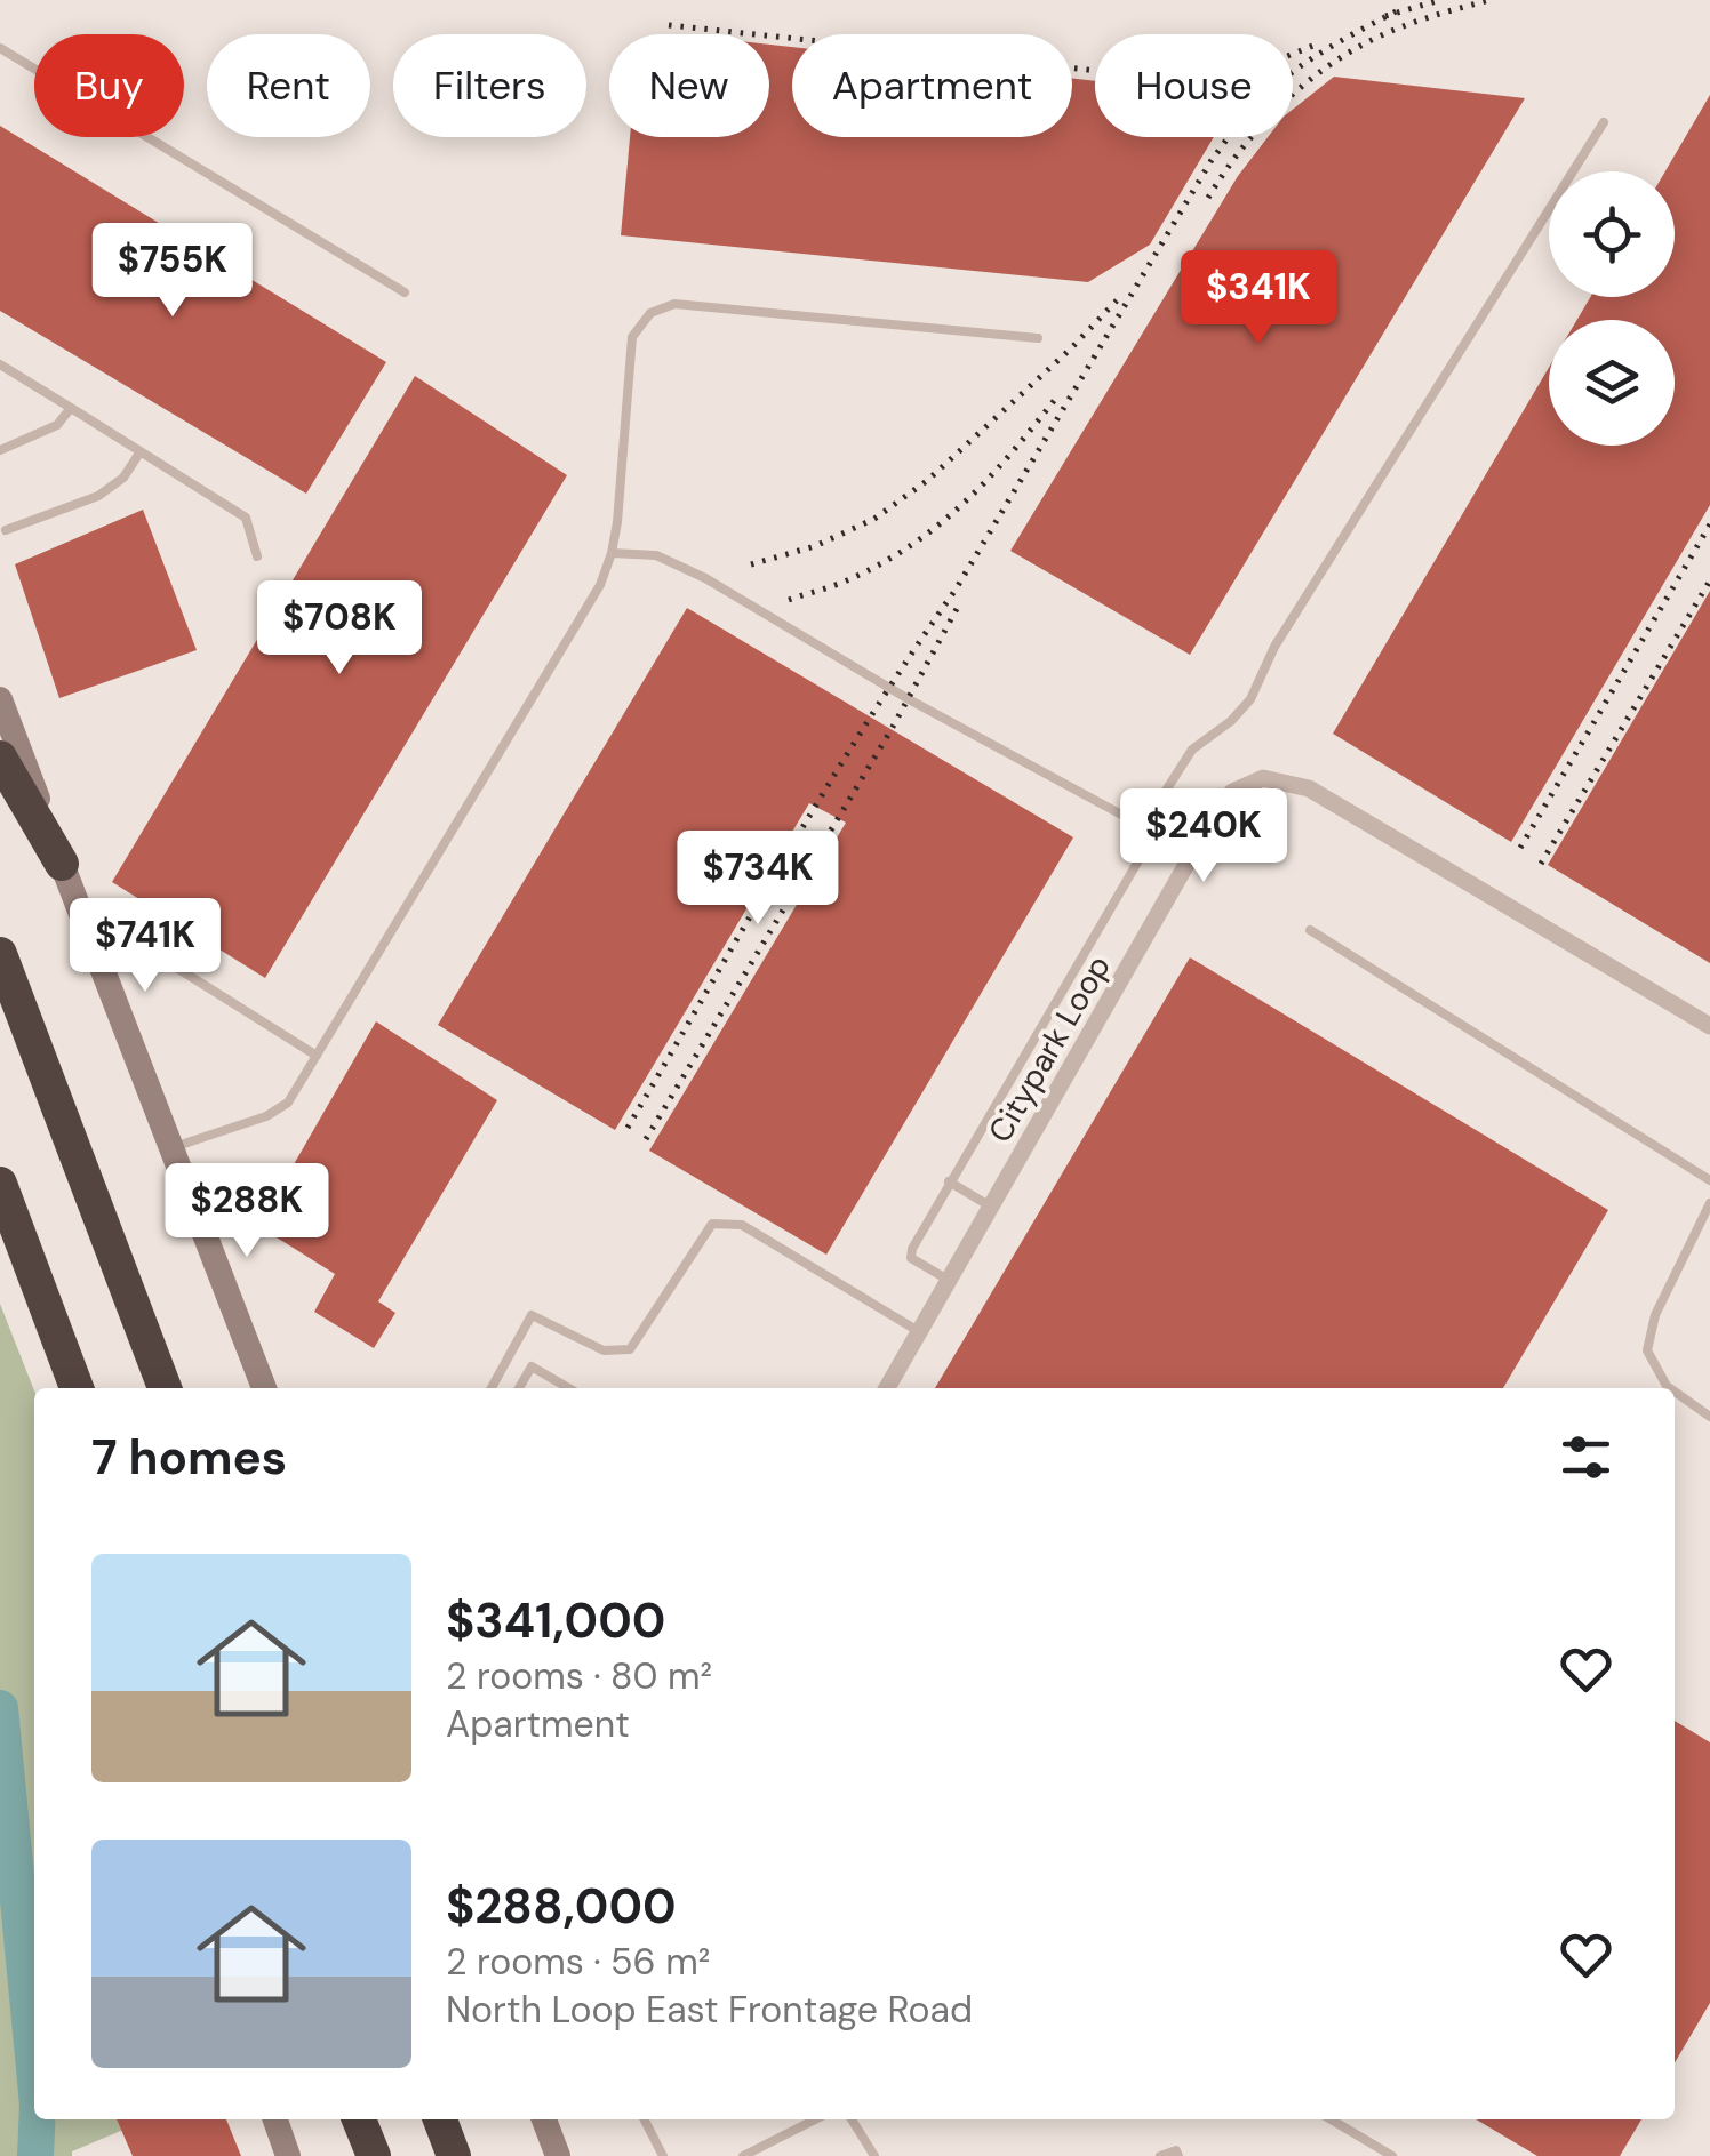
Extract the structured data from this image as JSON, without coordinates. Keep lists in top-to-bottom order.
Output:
{
  "streets": {
    "street": ["Citypark Loop"]
  },
  "page": {
    "chip": [
      "Buy",
      "Rent",
      "Filters",
      "New",
      "Apartment",
      "House"
    ],
    "price": [
      "$755K",
      "$341K",
      "$708K",
      "$240K",
      "$734K",
      "$741K",
      "$288K"
    ],
    "heading": "7 homes",
    "list": [
      {
        "name": "$341,000",
        "note": "2 rooms · 80 m² · Apartment"
      },
      {
        "name": "$288,000",
        "note": "2 rooms · 56 m² · North Loop East Frontage Road"
      }
    ]
  }
}
